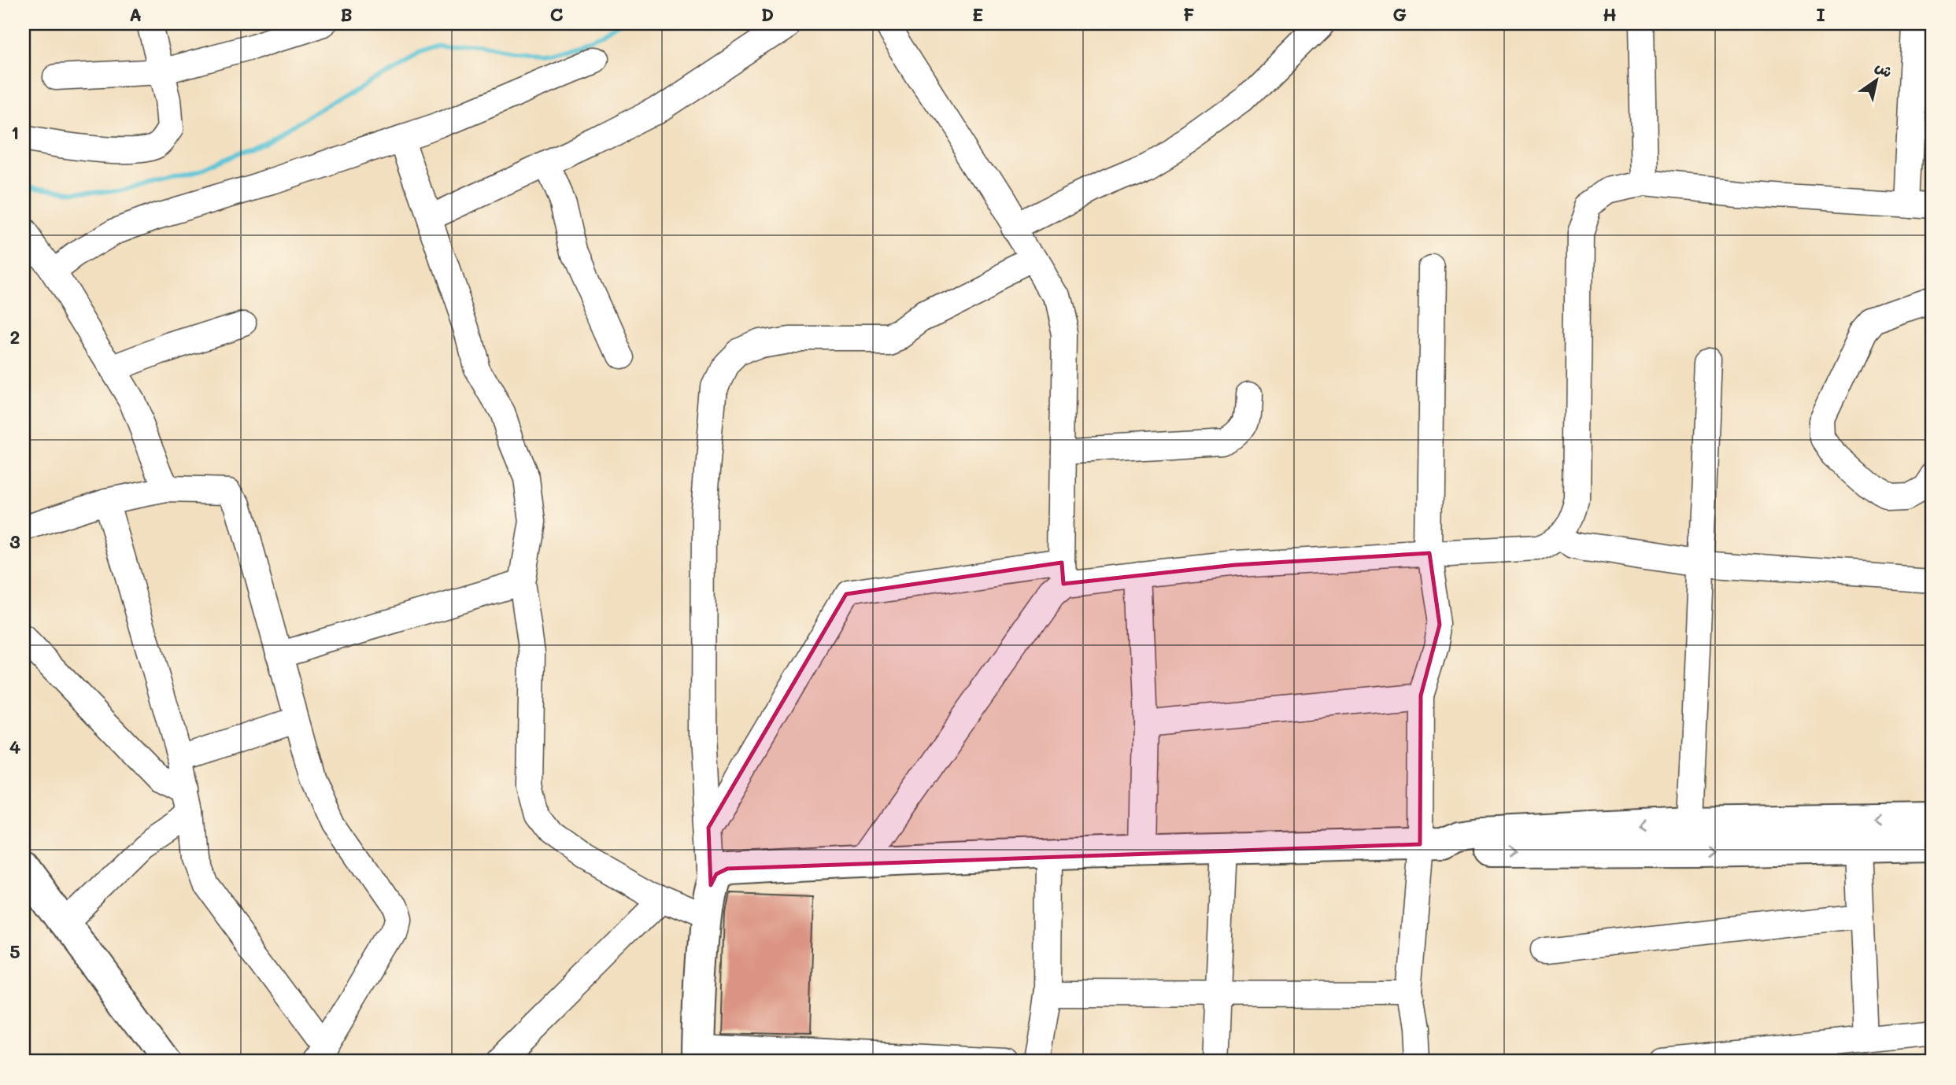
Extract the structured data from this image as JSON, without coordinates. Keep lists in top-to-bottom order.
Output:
{
  "north": "top right",
  "grid": {
    "columns": [
      "A",
      "B",
      "C",
      "D",
      "E",
      "F",
      "G",
      "H",
      "I"
    ],
    "rows": [
      "1",
      "2",
      "3",
      "4",
      "5"
    ]
  }
}
